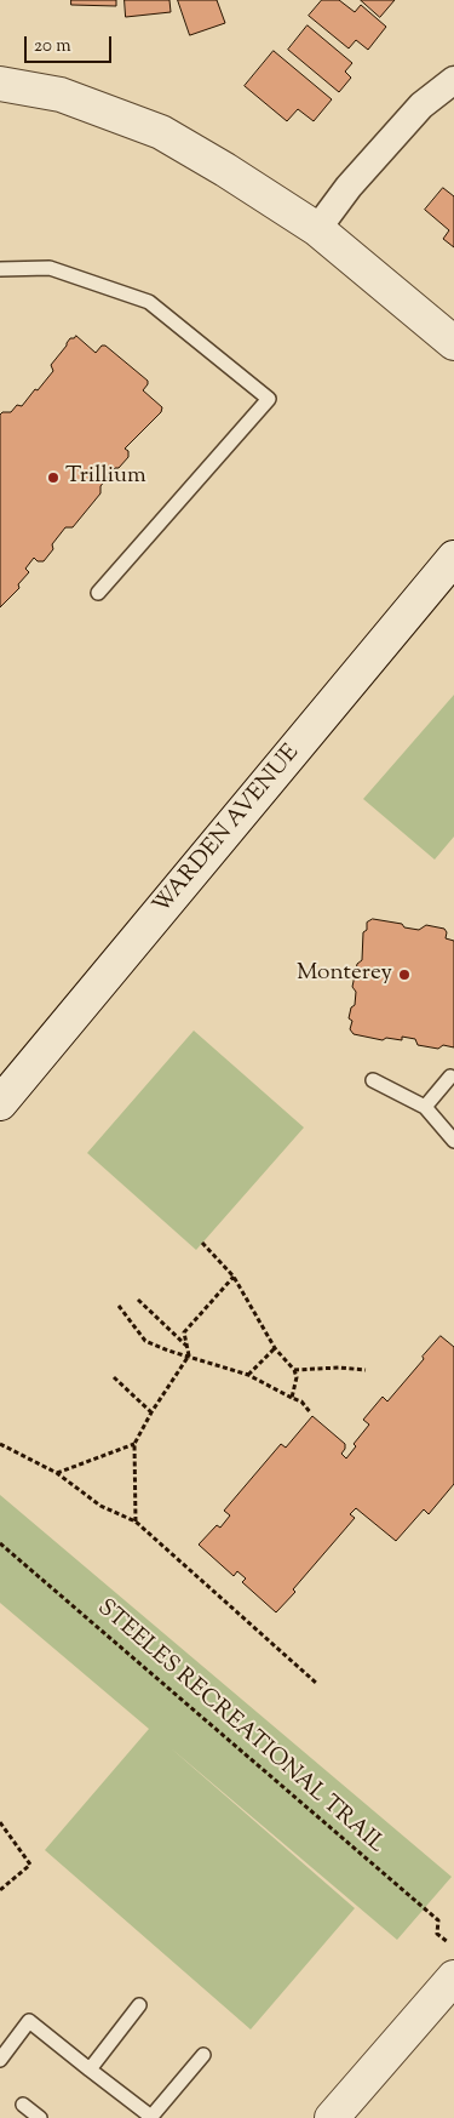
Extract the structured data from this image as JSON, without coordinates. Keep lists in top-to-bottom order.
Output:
{
  "streets": {
    "street": ["WARDEN AVENUE"],
    "path": ["STEELES RECREATIONAL TRAIL"]
  },
  "places": ["Trillium", "Monterey"],
  "scale_bar": "20 m"
}
